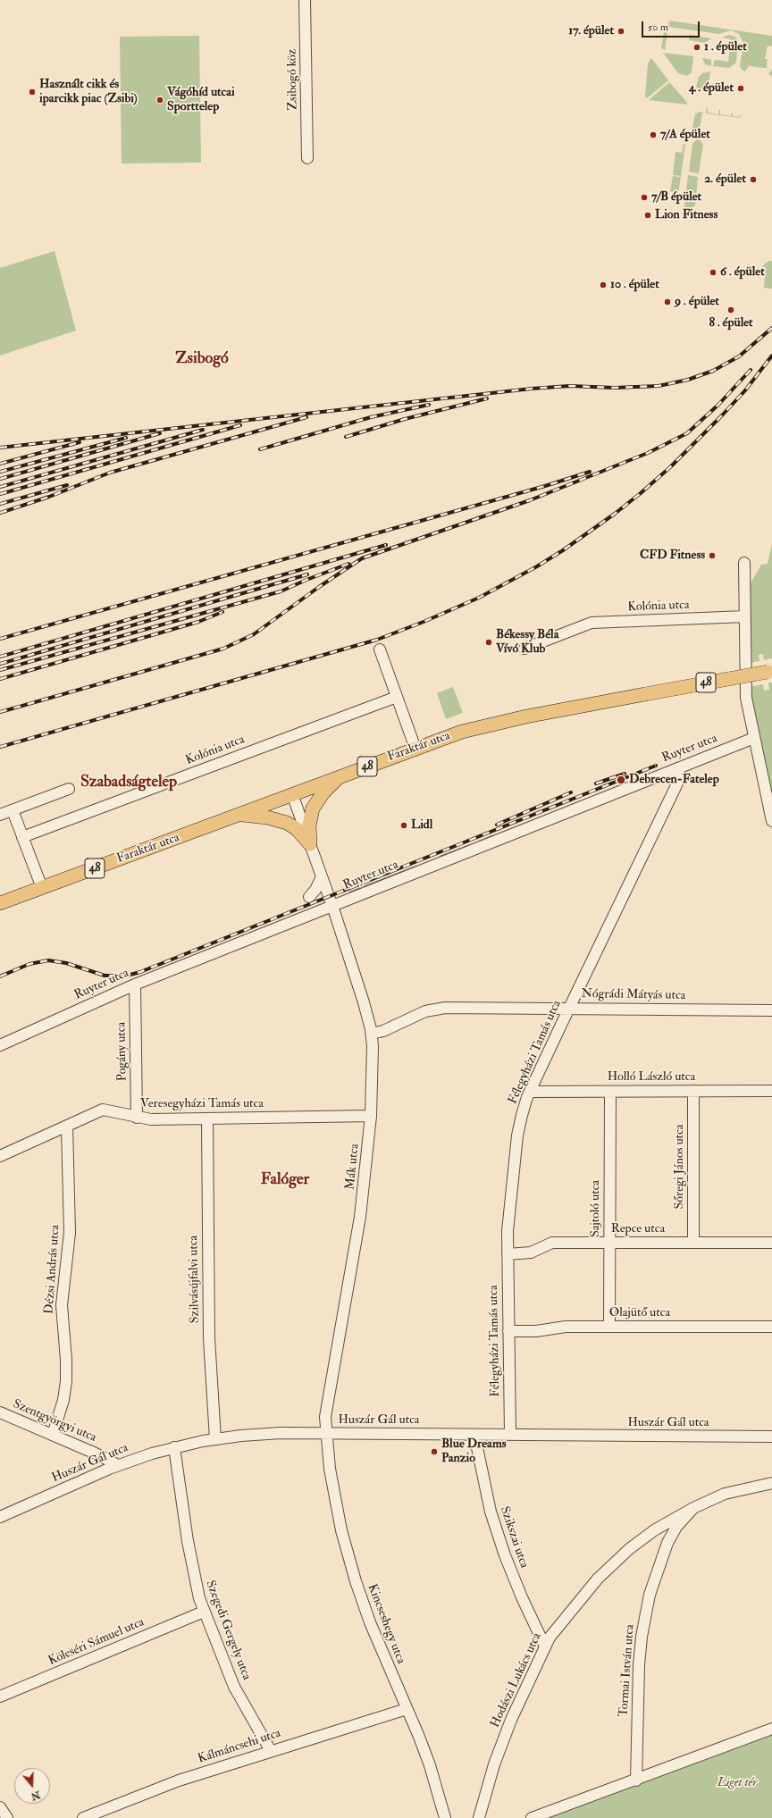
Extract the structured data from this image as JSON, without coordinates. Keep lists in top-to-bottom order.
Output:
{
  "streets": {
    "main road": ["48", "Faraktár utca"],
    "street": [
      "Zsibogó köz",
      "Kolónia utca",
      "Ruyter utca",
      "Nógrádi Mátyás utca",
      "Pogány utca",
      "Félegyházi Tamás utca",
      "Holló László utca",
      "Veresegyházi Tamás utca",
      "Mák utca",
      "Sőregi János utca",
      "Sajtoló utca",
      "Repce utca",
      "Dézsi András utca",
      "Szilvásújfalvi utca",
      "Olajütő utca",
      "Huszár Gál utca",
      "Szentgyörgyi utca",
      "Szikszai utca",
      "Kincseshegy utca",
      "Szegedi Gergely utca",
      "Köleséri Sámuel utca",
      "Tormai István utca",
      "Hodászi Lukács utca",
      "Kálmáncsehi utca"
    ]
  },
  "crossings": [
    ["Faraktár utca", "Mák utca"],
    ["Ruyter utca", "Pogány utca"],
    ["Ruyter utca", "Félegyházi Tamás utca"],
    ["Ruyter utca", "Mák utca"],
    ["Nógrádi Mátyás utca", "Félegyházi Tamás utca"],
    ["Nógrádi Mátyás utca", "Mák utca"],
    ["Pogány utca", "Veresegyházi Tamás utca"],
    ["Félegyházi Tamás utca", "Holló László utca"],
    ["Félegyházi Tamás utca", "Repce utca"],
    ["Félegyházi Tamás utca", "Olajütő utca"],
    ["Félegyházi Tamás utca", "Huszár Gál utca"],
    ["Holló László utca", "Sőregi János utca"],
    ["Holló László utca", "Sajtoló utca"],
    ["Veresegyházi Tamás utca", "Mák utca"],
    ["Veresegyházi Tamás utca", "Dézsi András utca"],
    ["Veresegyházi Tamás utca", "Szilvásújfalvi utca"],
    ["Mák utca", "Huszár Gál utca"],
    ["Mák utca", "Kincseshegy utca"],
    ["Sőregi János utca", "Repce utca"],
    ["Sajtoló utca", "Repce utca"],
    ["Sajtoló utca", "Olajütő utca"],
    ["Dézsi András utca", "Szentgyörgyi utca"],
    ["Szilvásújfalvi utca", "Huszár Gál utca"],
    ["Huszár Gál utca", "Szentgyörgyi utca"],
    ["Huszár Gál utca", "Szikszai utca"],
    ["Huszár Gál utca", "Kincseshegy utca"],
    ["Huszár Gál utca", "Szegedi Gergely utca"],
    ["Szikszai utca", "Hodászi Lukács utca"],
    ["Kincseshegy utca", "Kálmáncsehi utca"],
    ["Szegedi Gergely utca", "Köleséri Sámuel utca"],
    ["Szegedi Gergely utca", "Kálmáncsehi utca"],
    ["Tormai István utca", "Hodászi Lukács utca"]
  ],
  "districts": ["Zsibogó", "Szabadságtelep", "Falóger"],
  "parks": ["Liget tér"],
  "places": [
    "17. épület",
    "1 . épület",
    "4 . épület",
    "Használt cikk és iparcikk piac (Zsibi)",
    "Vágóhíd utcai Sporttelep",
    "7/A épület",
    "2. épület",
    "7/B épület",
    "Lion Fitness",
    "6 . épület",
    "10 . épület",
    "9 . épület",
    "8 . épület",
    "CFD Fitness",
    "Békessy Béla Vívó Klub",
    "Debrecen-Fatelep",
    "Lidl",
    "Blue Dreams Panzio"
  ],
  "scale_bar": "50 m",
  "north": "bottom"
}
